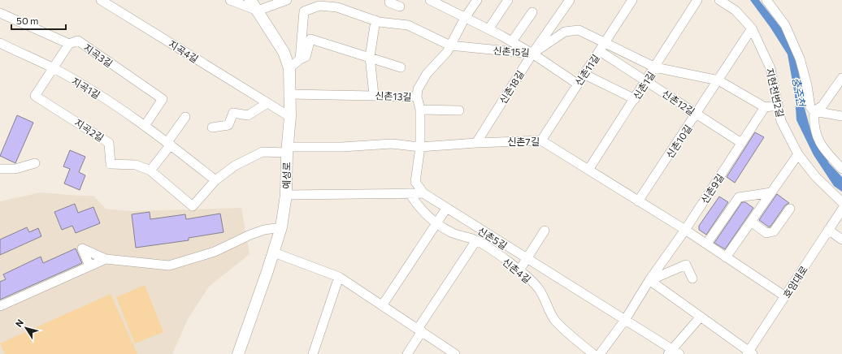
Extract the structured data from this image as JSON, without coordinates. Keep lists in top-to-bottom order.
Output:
{
  "streets": {
    "main road": ["예성로"],
    "street": [
      "지곡4길",
      "신촌15길",
      "지곡3길",
      "신촌11길",
      "신촌1길",
      "신촌18길",
      "지곡1길",
      "지현천변2길",
      "신촌13길",
      "신촌12길",
      "지곡2길",
      "신촌7길",
      "신촌10길",
      "신촌9길",
      "신촌5길",
      "신촌4길",
      "호암대로"
    ]
  },
  "crossings": [
    ["지곡4길", "예성로"],
    ["신촌15길", "신촌11길"],
    ["신촌15길", "신촌1길"],
    ["신촌15길", "신촌18길"],
    ["신촌15길", "신촌10길"],
    ["신촌15길", "신촌9길"],
    ["지곡3길", "지곡1길"],
    ["신촌11길", "신촌12길"],
    ["신촌11길", "신촌7길"],
    ["신촌1길", "신촌12길"],
    ["신촌1길", "신촌7길"],
    ["신촌18길", "신촌7길"],
    ["지곡1길", "지곡2길"],
    ["지현천변2길", "신촌10길"],
    ["신촌13길", "신촌7길"],
    ["신촌13길", "예성로"],
    ["신촌13길", "신촌5길"],
    ["신촌12길", "신촌10길"],
    ["신촌12길", "신촌9길"],
    ["신촌7길", "신촌10길"],
    ["신촌7길", "예성로"],
    ["신촌7길", "신촌9길"],
    ["신촌7길", "호암대로"],
    ["신촌9길", "신촌5길"]
  ],
  "water": ["충주천"],
  "scale_bar": "50 m",
  "north": "top left"
}
